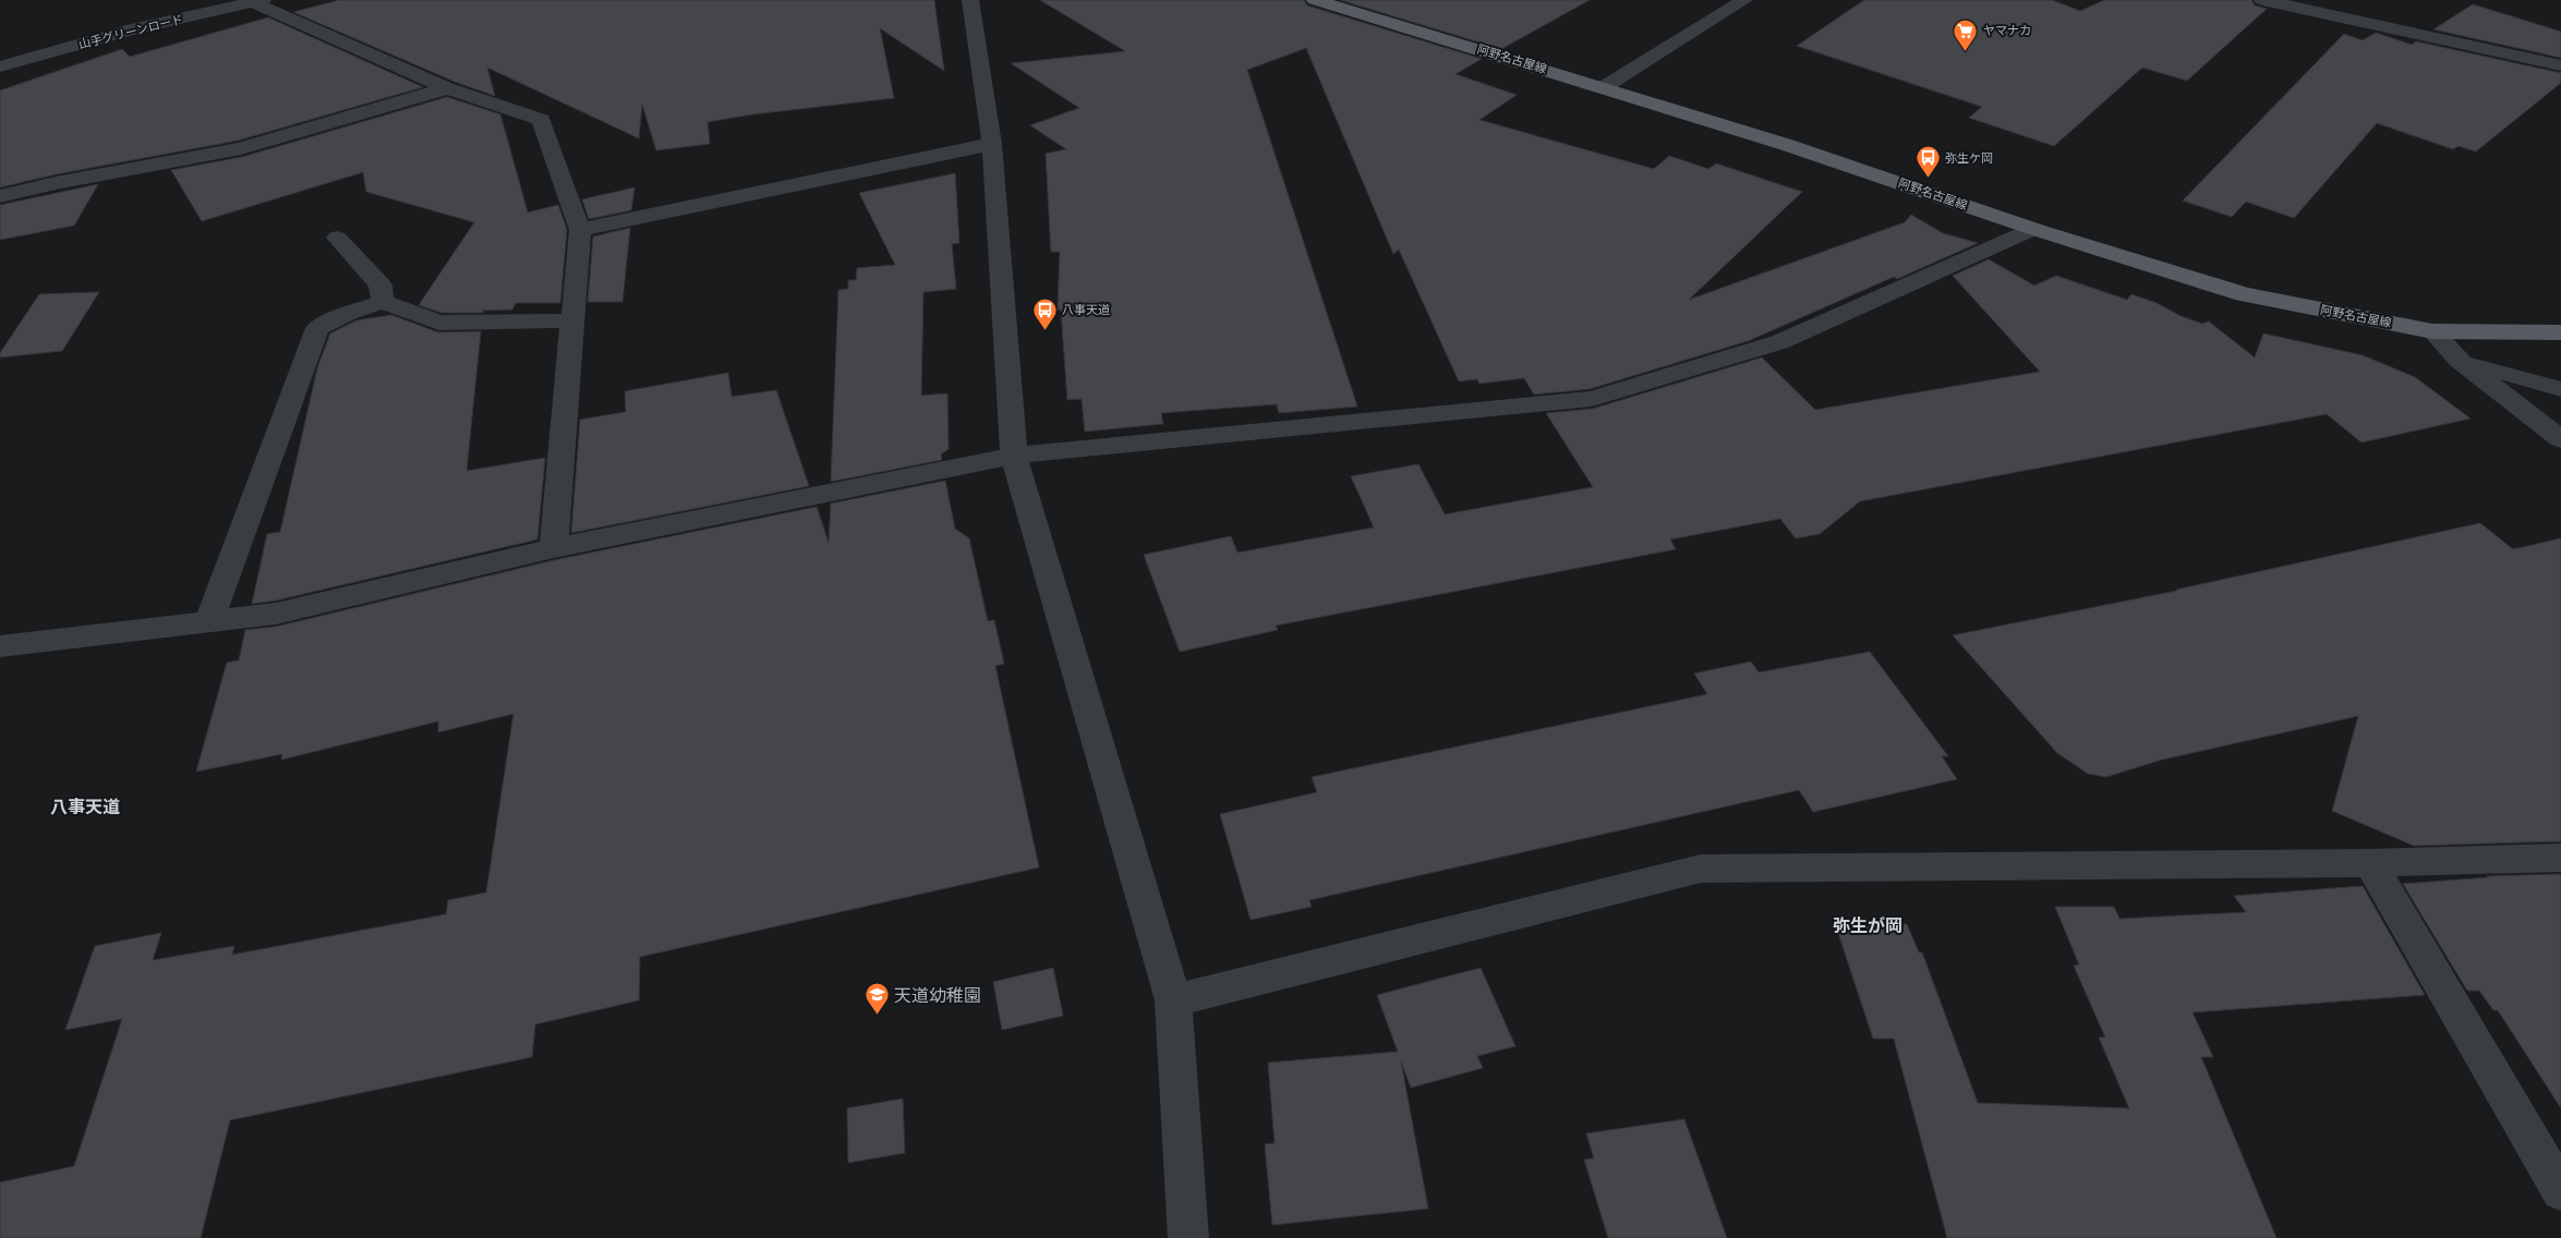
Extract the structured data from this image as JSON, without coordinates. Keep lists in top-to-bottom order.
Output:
{
  "streets": {
    "main road": ["阿野名古屋線"],
    "street": ["山手グリーンロード"]
  },
  "districts": ["八事天道", "弥生が岡"],
  "places": {
    "supermarket": ["ヤマナカ"],
    "bus stop": ["弥生ケ岡", "八事天道"],
    "school or university": ["天道幼稚園"]
  }
}
